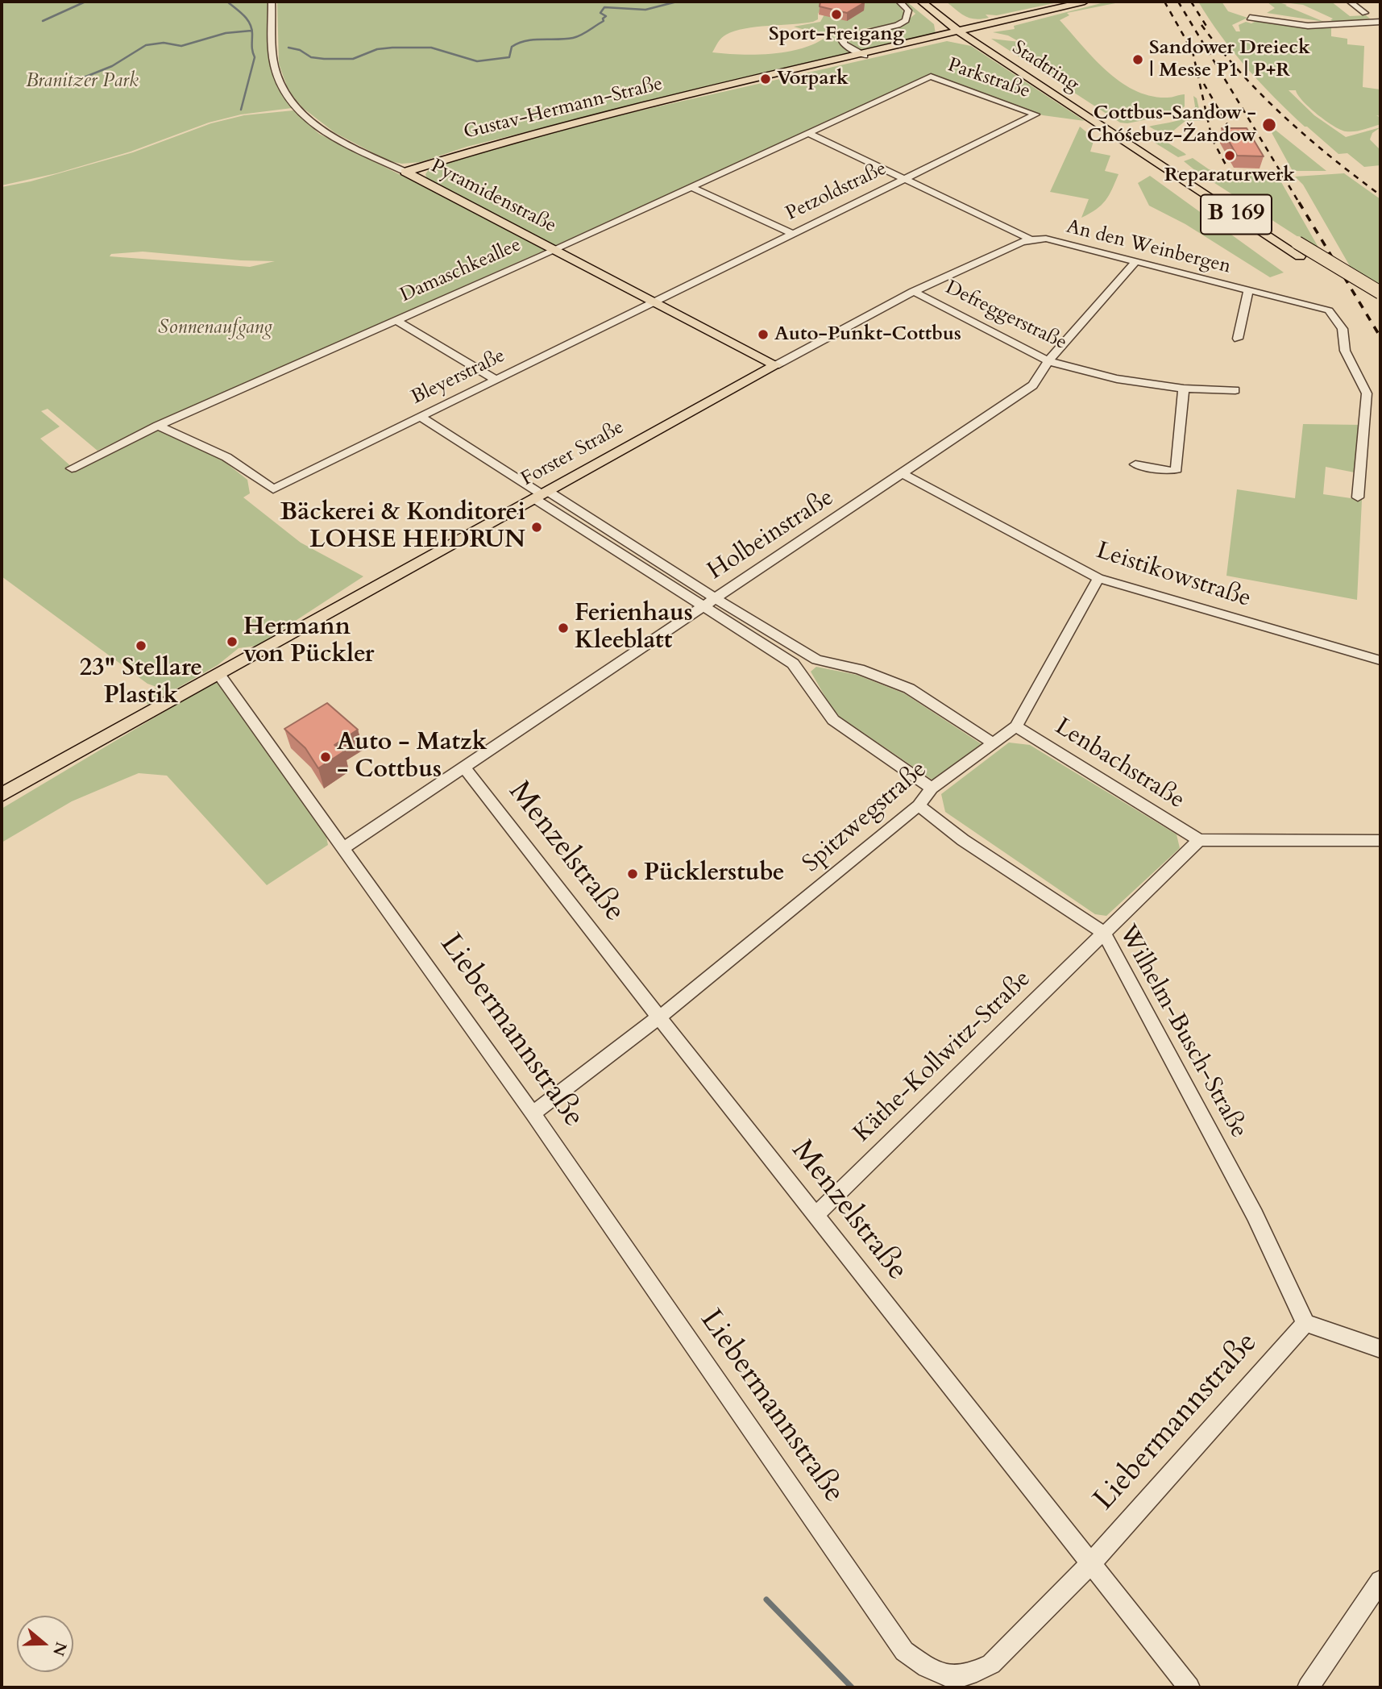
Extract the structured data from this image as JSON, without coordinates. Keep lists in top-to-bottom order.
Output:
{
  "streets": {
    "main road": [
      "Stadtring",
      "Gustav-Hermann-Straße",
      "Pyramidenstraße",
      "B 169",
      "Forster Straße"
    ],
    "street": [
      "Parkstraße",
      "Petzoldstraße",
      "An den Weinbergen",
      "Damaschkeallee",
      "Defreggerstraße",
      "Bleyerstraße",
      "Holbeinstraße",
      "Leistikowstraße",
      "Lenbachstraße",
      "Spitzwegstraße",
      "Menzelstraße",
      "Liebermannstraße",
      "Wilhelm-Busch-Straße",
      "Käthe-Kollwitz-Straße"
    ]
  },
  "crossings": [
    ["Stadtring", "Gustav-Hermann-Straße"],
    ["Parkstraße", "Petzoldstraße"],
    ["Parkstraße", "Damaschkeallee"],
    ["Gustav-Hermann-Straße", "Pyramidenstraße"],
    ["Petzoldstraße", "Pyramidenstraße"],
    ["Petzoldstraße", "An den Weinbergen"],
    ["Petzoldstraße", "Bleyerstraße"],
    ["Pyramidenstraße", "Damaschkeallee"],
    ["Pyramidenstraße", "Bleyerstraße"],
    ["Pyramidenstraße", "Forster Straße"],
    ["An den Weinbergen", "Damaschkeallee"],
    ["An den Weinbergen", "Forster Straße"],
    ["An den Weinbergen", "Holbeinstraße"],
    ["Damaschkeallee", "Bleyerstraße"],
    ["Defreggerstraße", "Forster Straße"],
    ["Defreggerstraße", "Holbeinstraße"],
    ["Forster Straße", "Liebermannstraße"],
    ["Holbeinstraße", "Leistikowstraße"],
    ["Holbeinstraße", "Menzelstraße"],
    ["Holbeinstraße", "Liebermannstraße"],
    ["Leistikowstraße", "Spitzwegstraße"],
    ["Lenbachstraße", "Spitzwegstraße"],
    ["Lenbachstraße", "Wilhelm-Busch-Straße"],
    ["Lenbachstraße", "Käthe-Kollwitz-Straße"],
    ["Spitzwegstraße", "Menzelstraße"],
    ["Spitzwegstraße", "Liebermannstraße"],
    ["Spitzwegstraße", "Wilhelm-Busch-Straße"],
    ["Menzelstraße", "Liebermannstraße"],
    ["Menzelstraße", "Käthe-Kollwitz-Straße"],
    ["Liebermannstraße", "Wilhelm-Busch-Straße"],
    ["Wilhelm-Busch-Straße", "Käthe-Kollwitz-Straße"]
  ],
  "parks": ["Branitzer Park", "Sonnenaufgang"],
  "places": [
    "Sport-Freigang",
    "Sandower Dreieck | Messe P1 | P+R",
    "Vorpark",
    "Cottbus-Sandow - Chóśebuz-Žandow",
    "Reparaturwerk",
    "Auto-Punkt-Cottbus",
    "Bäckerei & Konditorei LOHSE HEIDRUN",
    "Ferienhaus Kleeblatt",
    "Hermann von Pückler",
    "23\" Stellare Plastik",
    "Auto - Matzk - Cottbus",
    "Pücklerstube"
  ],
  "north": "right"
}
